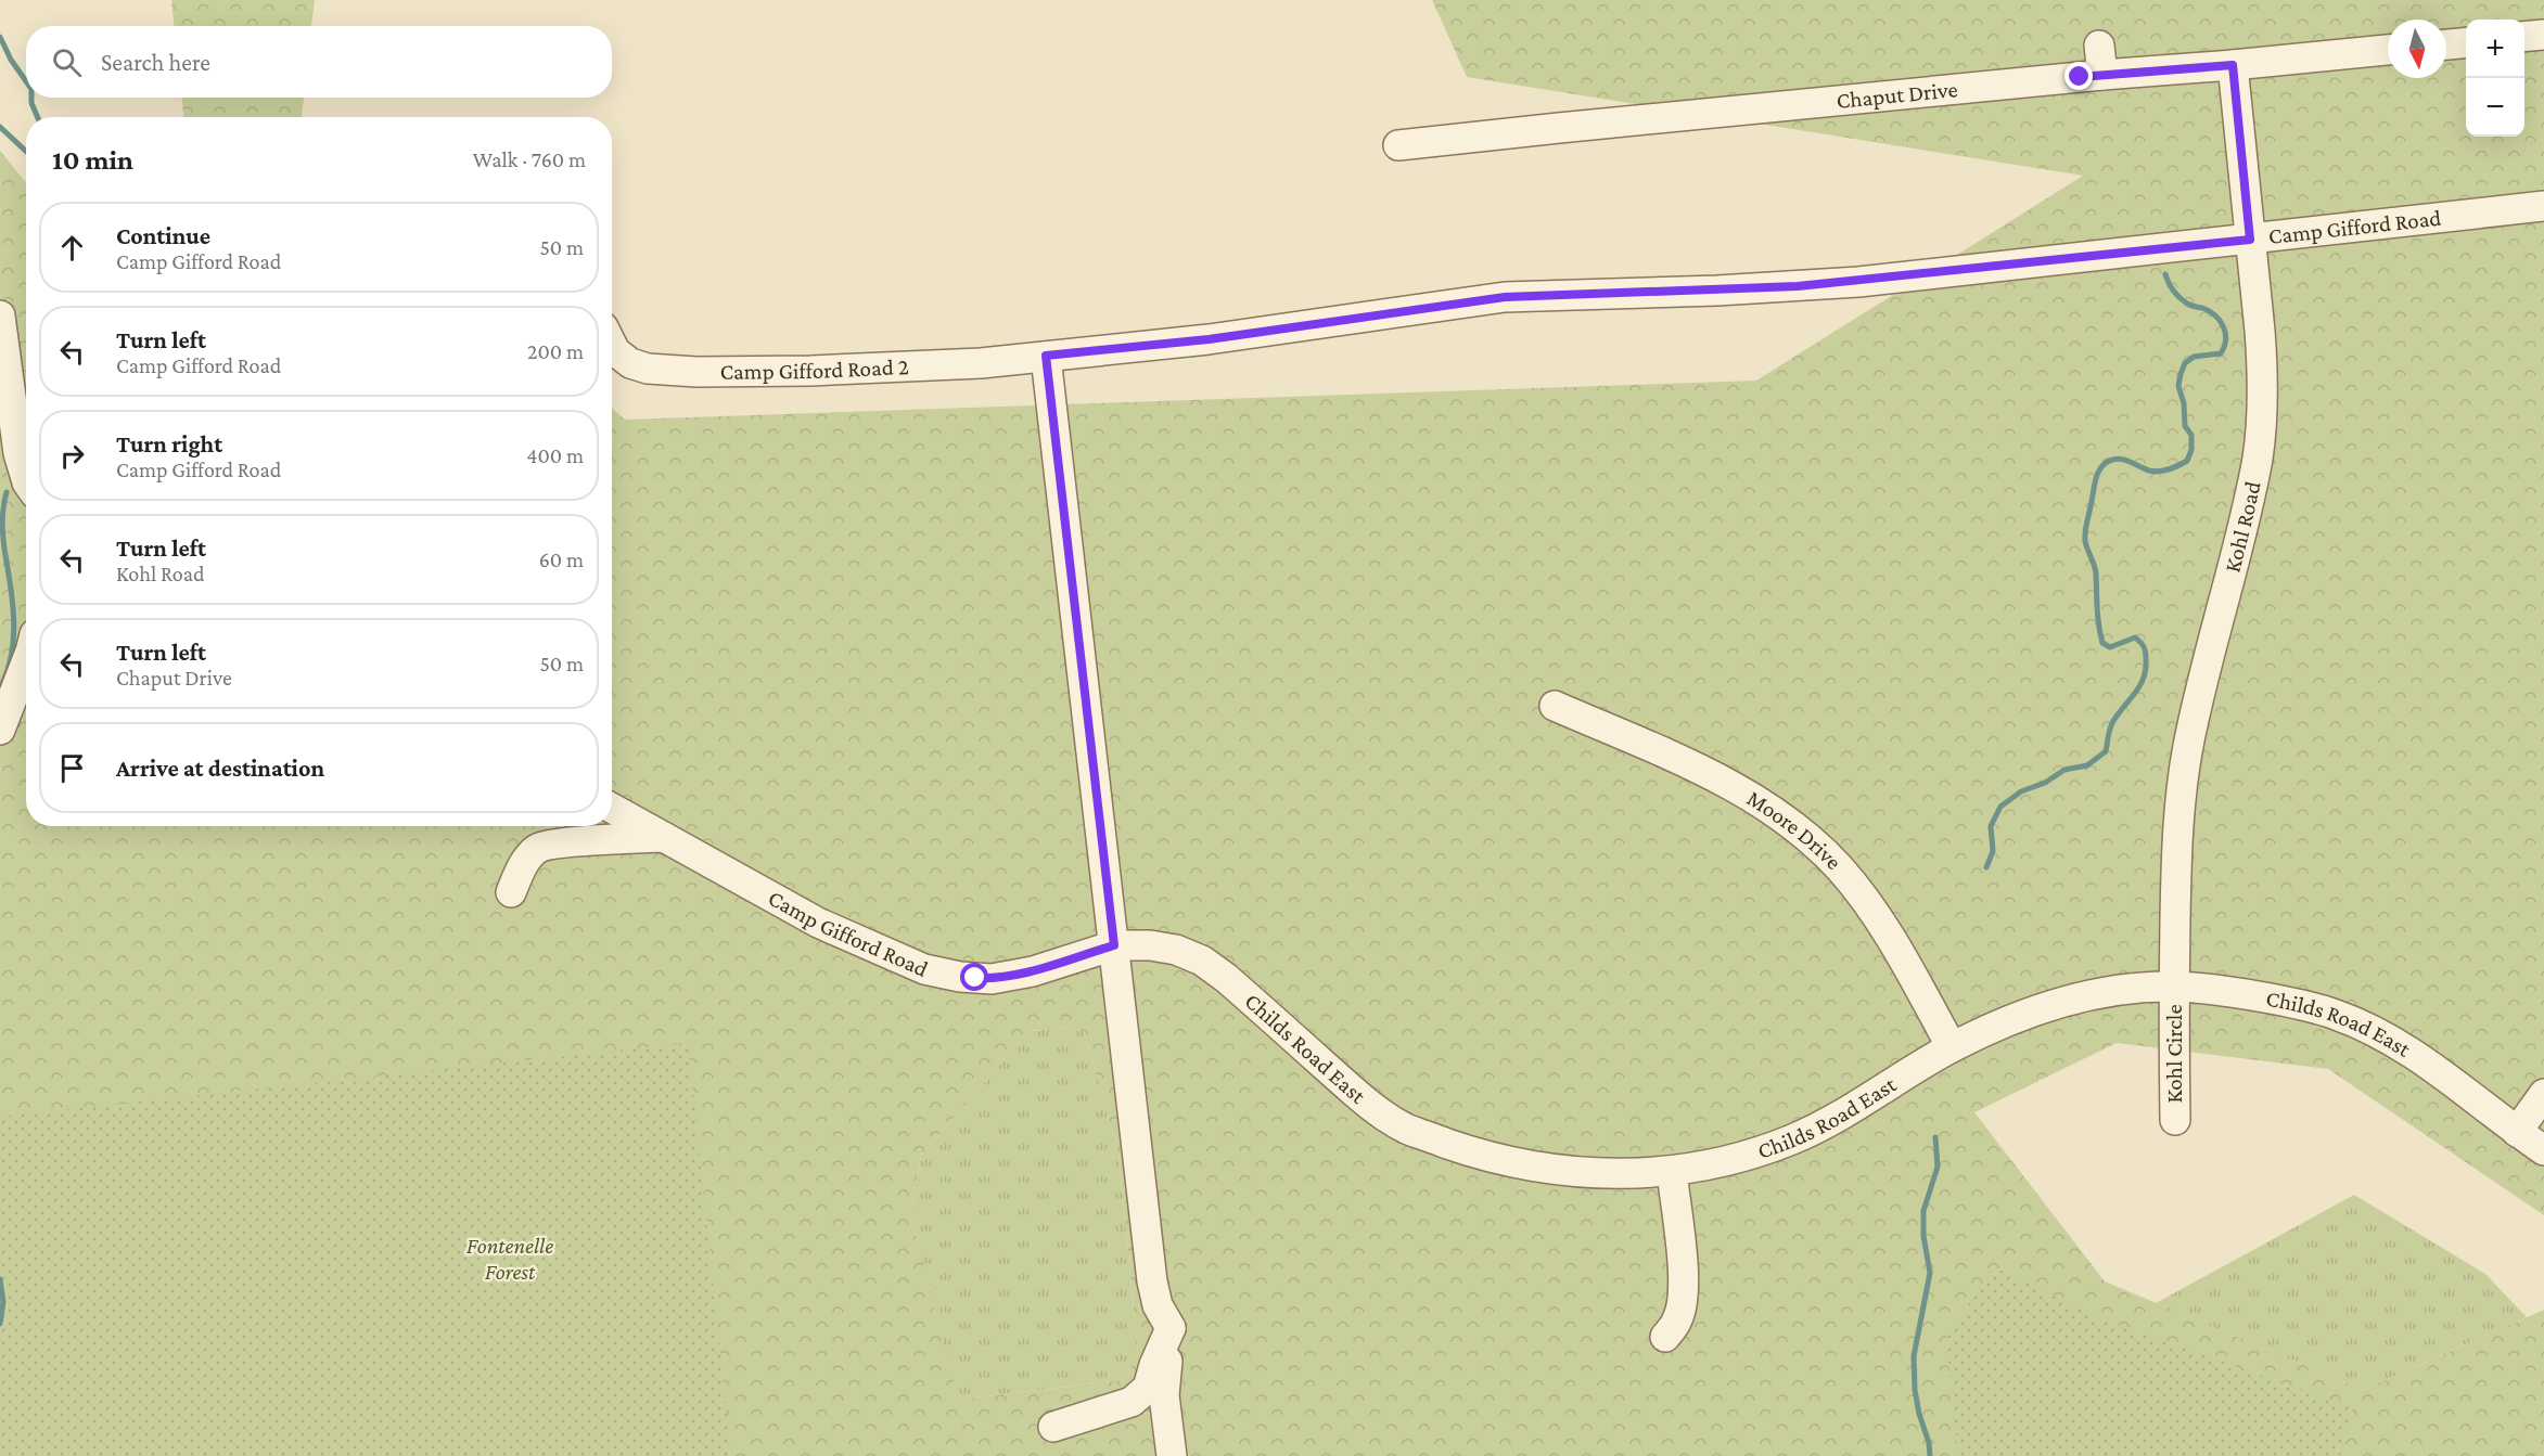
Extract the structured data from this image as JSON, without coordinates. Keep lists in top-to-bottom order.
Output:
{
  "streets": {
    "street": [
      "Chaput Drive",
      "Camp Gifford Road",
      "Camp Gifford Road 2",
      "Kohl Road",
      "Moore Drive",
      "Childs Road East",
      "Kohl Circle"
    ]
  },
  "crossings": [
    ["Chaput Drive", "Kohl Road"],
    ["Camp Gifford Road", "Camp Gifford Road 2"],
    ["Camp Gifford Road", "Kohl Road"],
    ["Camp Gifford Road", "Childs Road East"],
    ["Kohl Road", "Childs Road East"],
    ["Kohl Road", "Kohl Circle"],
    ["Moore Drive", "Childs Road East"],
    ["Childs Road East", "Kohl Circle"]
  ],
  "parks": ["Fontenelle Forest"],
  "north": "bottom",
  "page": {
    "map_buttons": ["+", "−"],
    "search": "Search here",
    "heading": ["10 min", "Walk · 760 m"],
    "list": [
      ["Continue", "Camp Gifford Road", "50 m"],
      ["Turn left", "Camp Gifford Road", "200 m"],
      ["Turn right", "Camp Gifford Road", "400 m"],
      ["Turn left", "Kohl Road", "60 m"],
      ["Turn left", "Chaput Drive", "50 m"],
      "Arrive at destination"
    ]
  }
}
